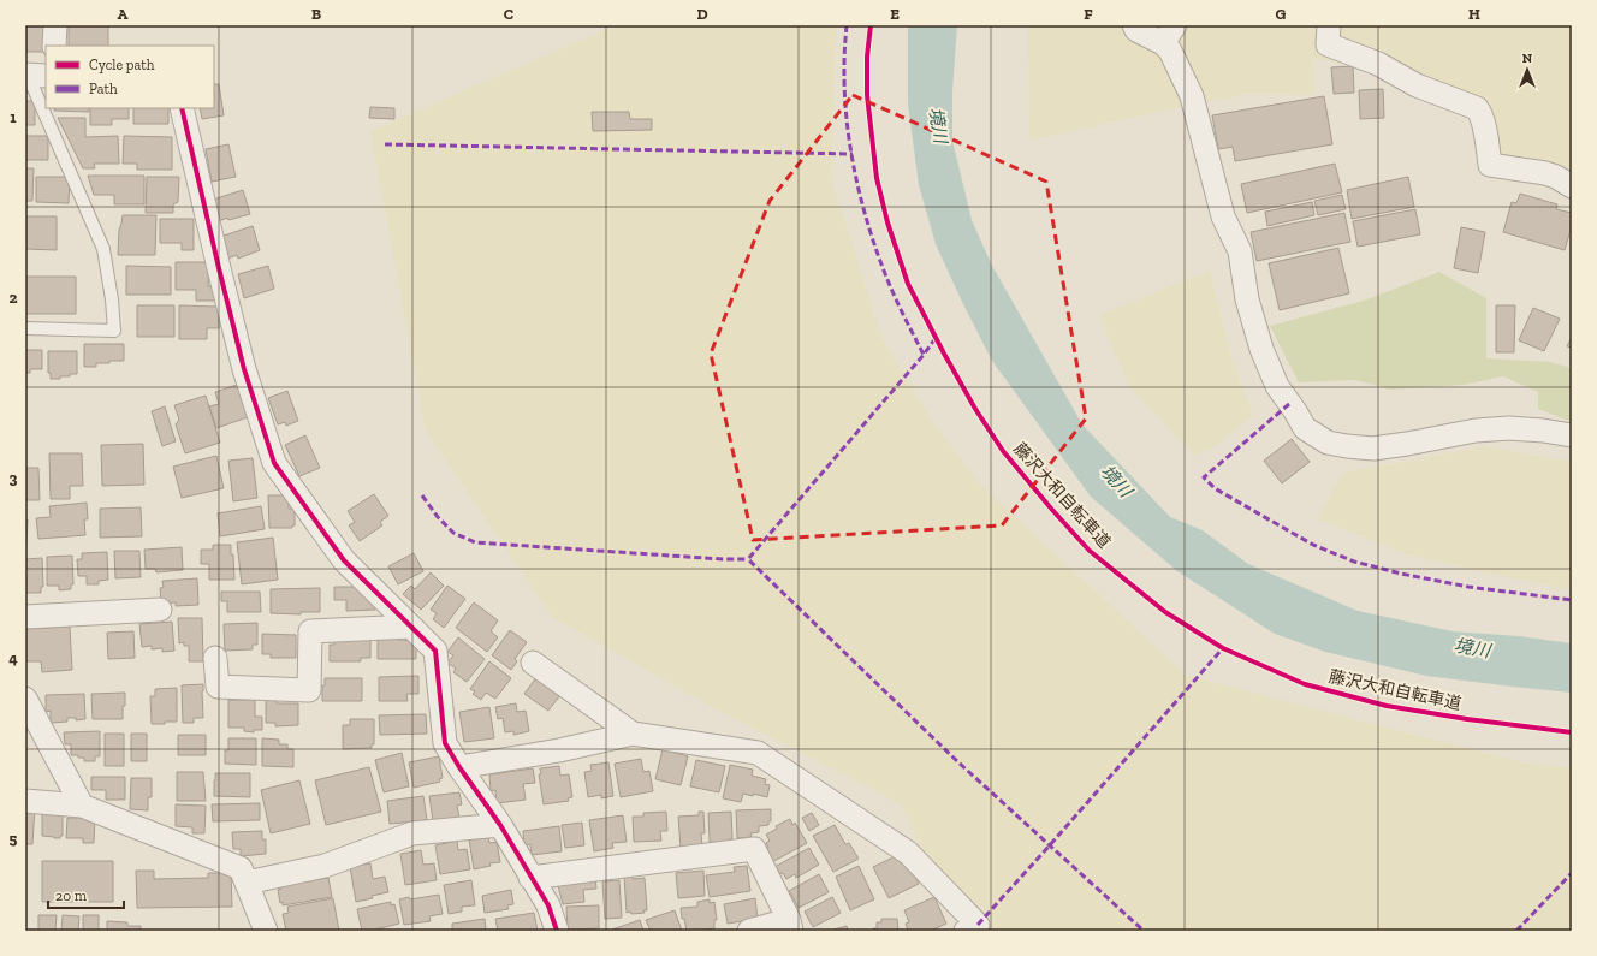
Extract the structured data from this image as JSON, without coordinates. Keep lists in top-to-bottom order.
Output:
{
  "streets": {
    "cycle path": ["藤沢大和自転車道"]
  },
  "water": ["境川"],
  "legend": ["Cycle path", "Path"],
  "scale_bar": "20 m",
  "north": "top",
  "grid": {
    "columns": [
      "A",
      "B",
      "C",
      "D",
      "E",
      "F",
      "G",
      "H"
    ],
    "rows": [
      "1",
      "2",
      "3",
      "4",
      "5"
    ]
  }
}
